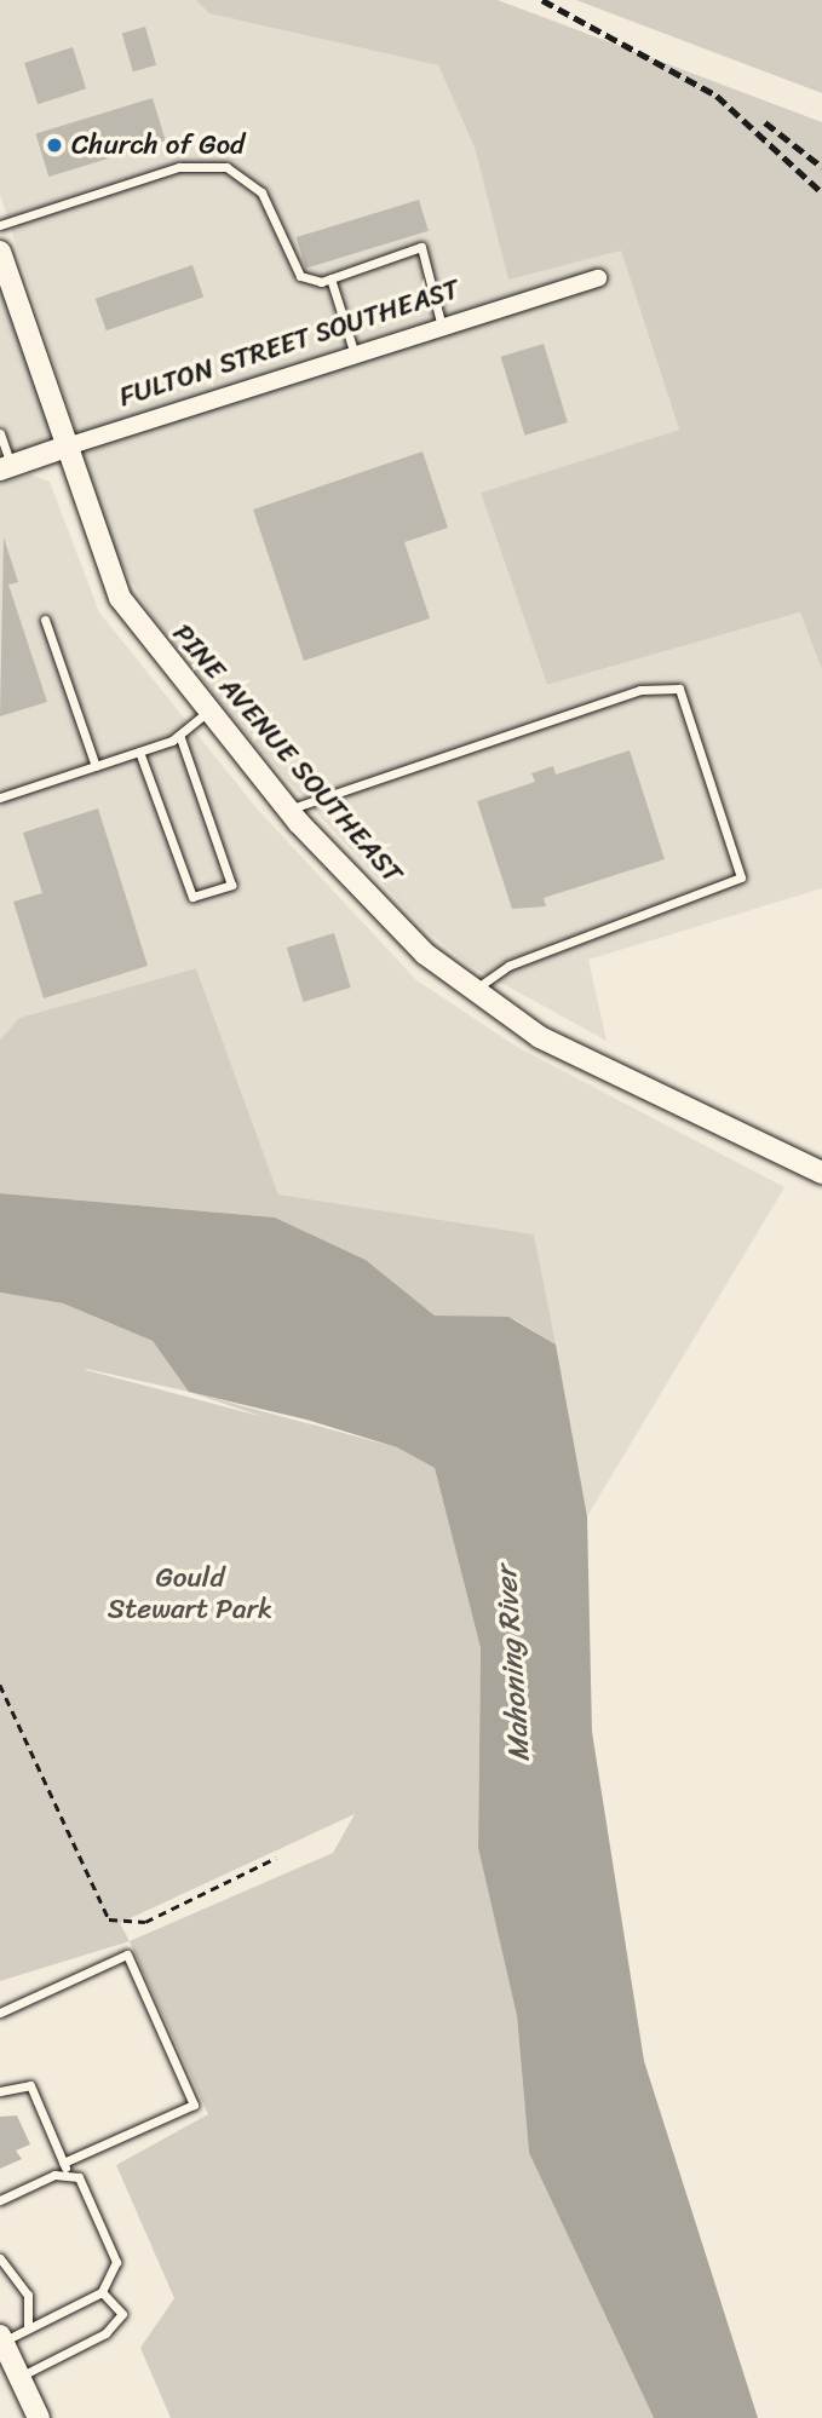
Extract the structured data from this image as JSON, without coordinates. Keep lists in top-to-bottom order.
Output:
{
  "streets": {
    "street": ["FULTON STREET SOUTHEAST", "PINE AVENUE SOUTHEAST"]
  },
  "crossings": [
    ["FULTON STREET SOUTHEAST", "PINE AVENUE SOUTHEAST"]
  ],
  "water": ["Mahoning River"],
  "parks": ["Gould Stewart Park"],
  "places": ["Church of God"]
}
